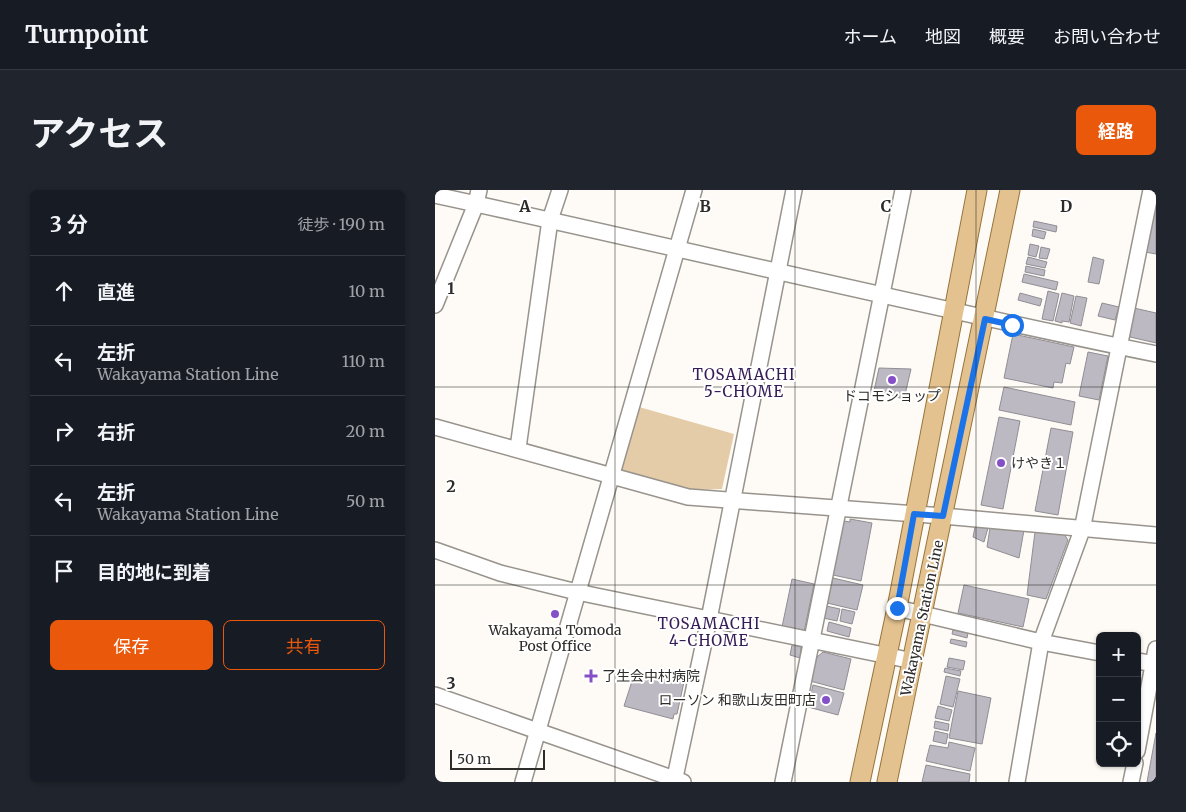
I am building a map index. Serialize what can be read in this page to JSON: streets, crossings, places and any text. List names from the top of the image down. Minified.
{"streets":{"main road":["Wakayama Station Line"]},"districts":["TOSAMACHI 5-CHOME","TOSAMACHI 4-CHOME"],"places":{"other":["ドコモショップ","けやき１","Wakayama Tomoda Post Office","ローソン 和歌山友田町店"],"health":["了生会中村病院"]},"scale_bar":"50 m","page":{"header":"Turnpoint","nav":["ホーム","地図","概要","お問い合わせ"],"title":"アクセス","buttons":["経路",["保存","共有"]],"heading":["3 分","徒歩 · 190 m"],"list":[["直進","10 m"],["左折","Wakayama Station Line","110 m"],["右折","20 m"],["左折","Wakayama Station Line","50 m"],"目的地に到着"],"map_buttons":["+","−"],"scale":"50 m"},"grid":{"columns":["A","B","C","D"],"rows":["1","2","3"]}}
